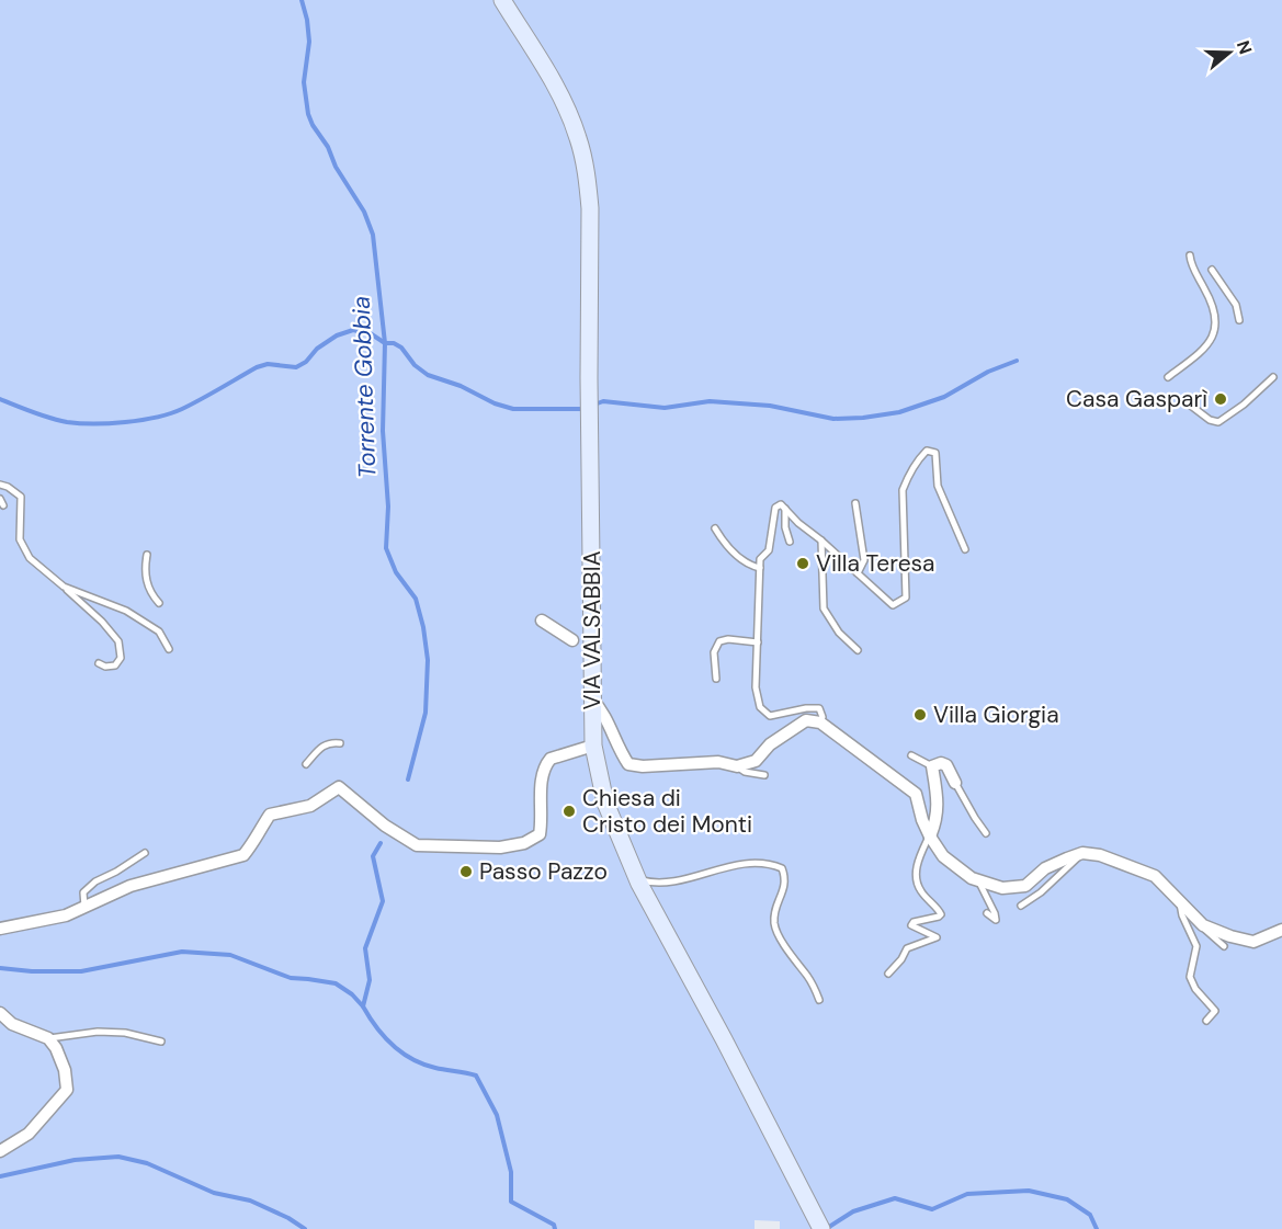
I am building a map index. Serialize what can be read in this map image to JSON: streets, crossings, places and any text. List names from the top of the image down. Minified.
{"streets":{"main road":["VIA VALSABBIA"]},"water":["Torrente Gobbia"],"places":["Casa Gasparì","Villa Teresa","Villa Giorgia","Chiesa di Cristo dei Monti","Passo Pazzo"],"north":"right"}
